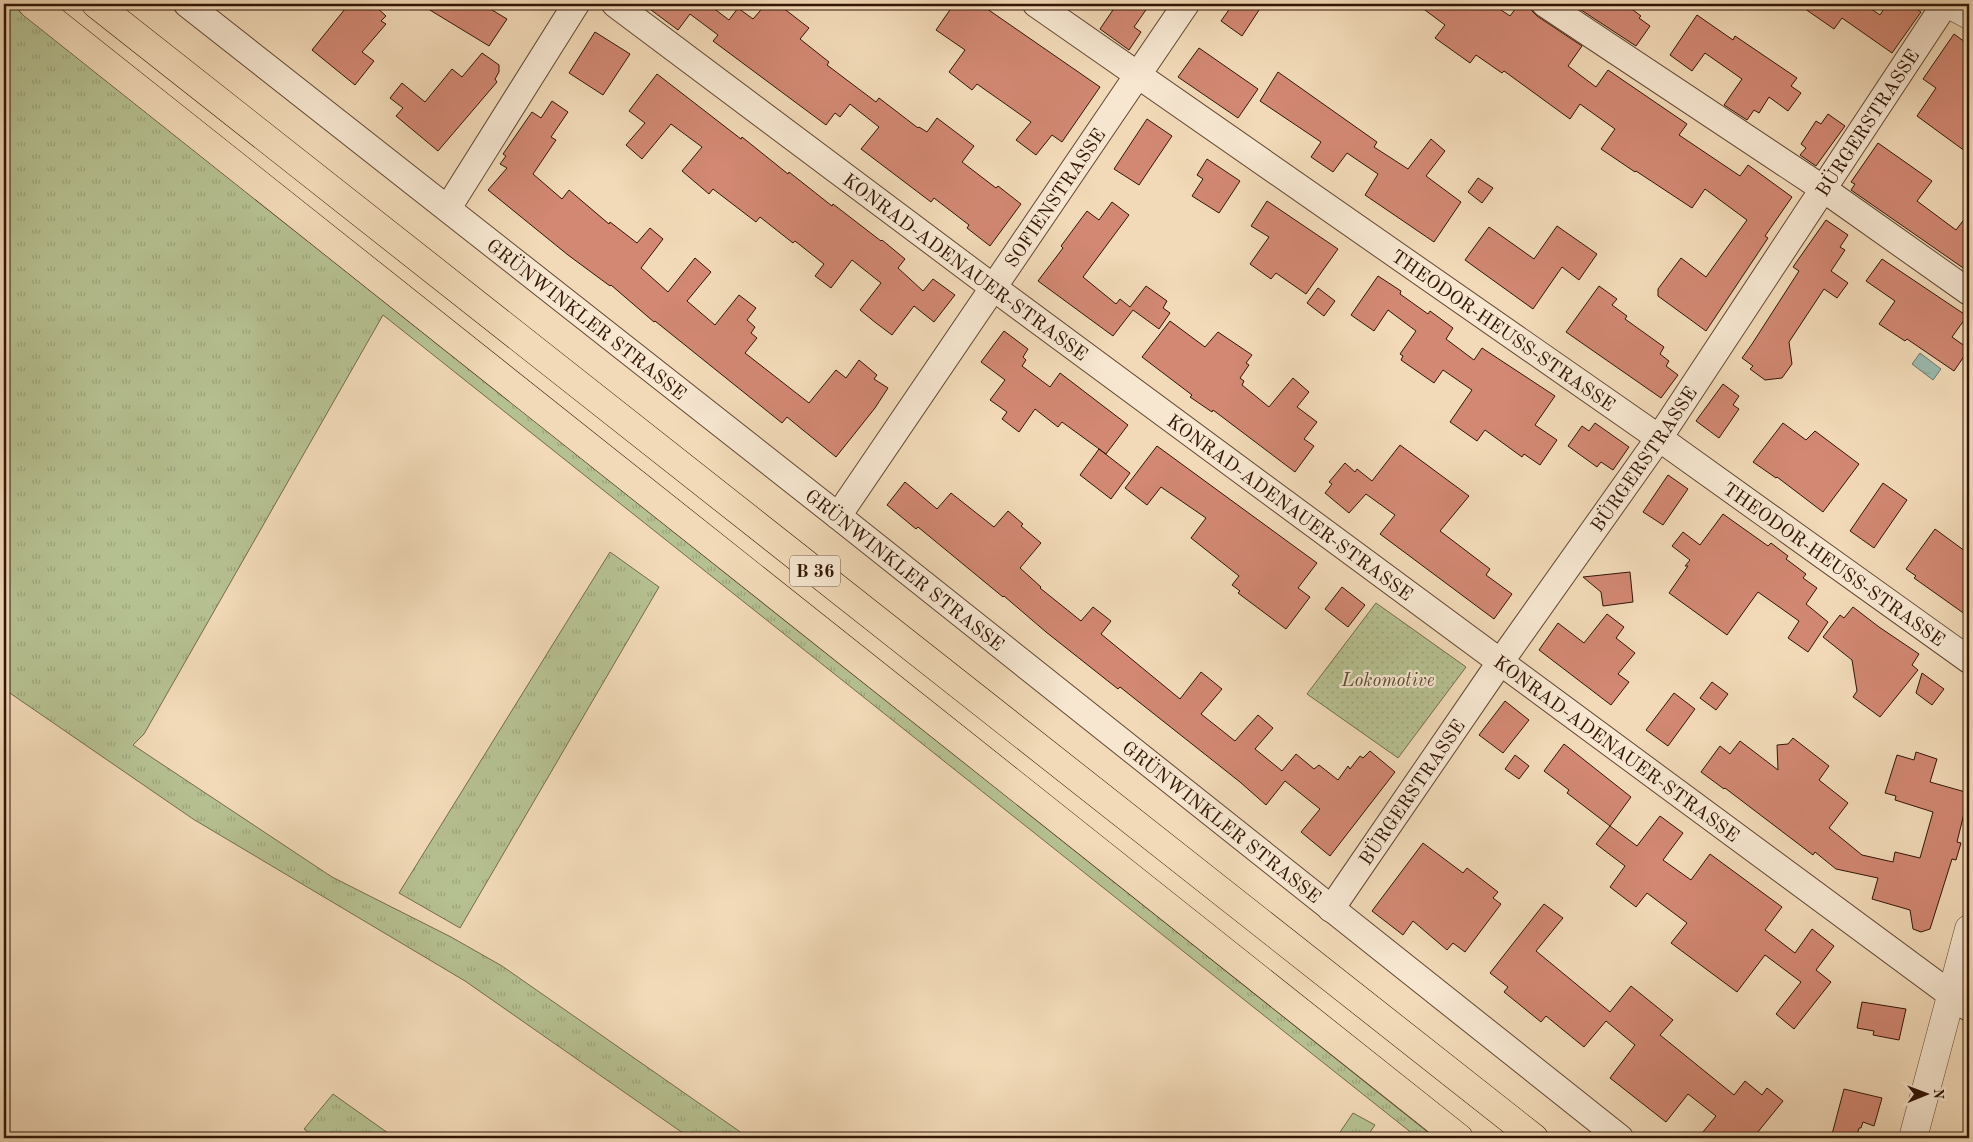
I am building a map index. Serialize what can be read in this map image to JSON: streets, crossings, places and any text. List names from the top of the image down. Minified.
{"streets":{"main road":["B 36"],"street":["BÜRGERSTRASSE","SOFIENSTRASSE","KONRAD-ADENAUER-STRASSE","GRÜNWINKLER STRASSE","THEODOR-HEUSS-STRASSE"]},"crossings":[["BÜRGERSTRASSE","KONRAD-ADENAUER-STRASSE"],["BÜRGERSTRASSE","GRÜNWINKLER STRASSE"],["BÜRGERSTRASSE","THEODOR-HEUSS-STRASSE"],["SOFIENSTRASSE","KONRAD-ADENAUER-STRASSE"],["SOFIENSTRASSE","GRÜNWINKLER STRASSE"],["SOFIENSTRASSE","THEODOR-HEUSS-STRASSE"]],"parks":["Lokomotive"],"north":"right"}
